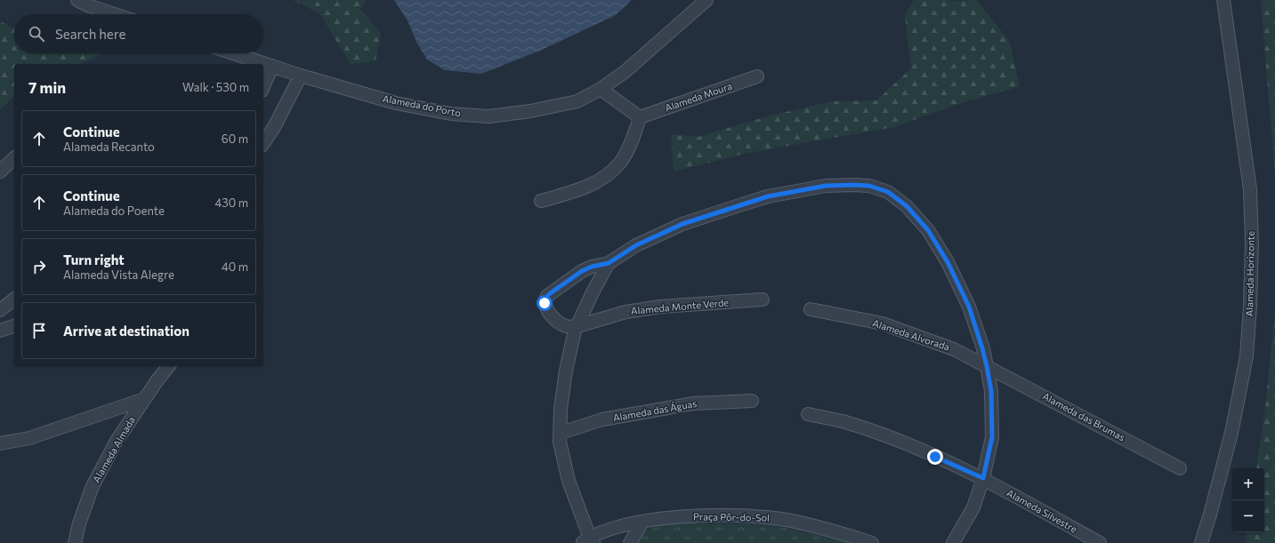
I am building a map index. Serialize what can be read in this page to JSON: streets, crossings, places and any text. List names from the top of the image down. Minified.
{"streets":{"street":["Alameda Moura","Alameda do Porto","Alameda Horizonte","Alameda Monte Verde","Alameda Alvorada","Alameda das Águas","Alameda das Brumas","Alameda Almada","Alameda Silvestre","Praça Pôr-do-Sol"]},"crossings":[["Alameda Alvorada","Alameda das Brumas"]],"page":{"search":"Search here","heading":["7 min","Walk · 530 m"],"list":[["Continue","Alameda Recanto","60 m"],["Continue","Alameda do Poente","430 m"],["Turn right","Alameda Vista Alegre","40 m"],"Arrive at destination"],"map_buttons":["+","−"]}}
